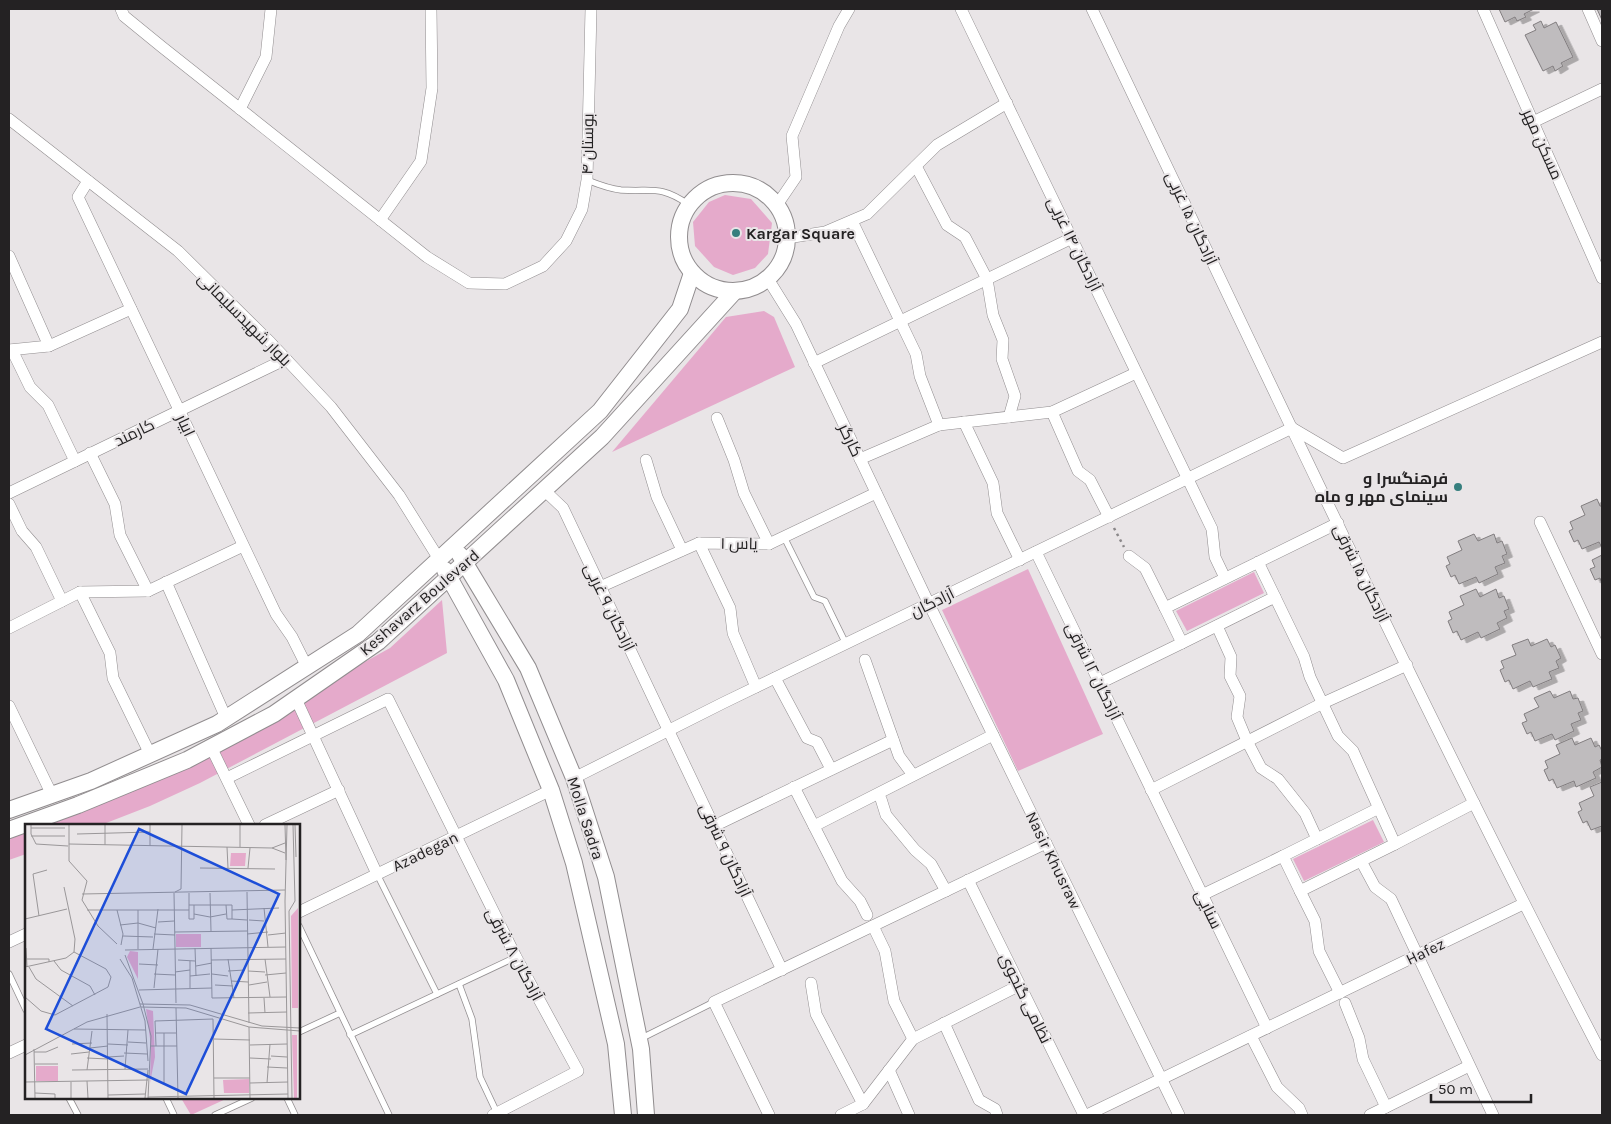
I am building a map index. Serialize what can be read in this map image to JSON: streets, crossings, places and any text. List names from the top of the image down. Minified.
{"streets":{"main road":["Keshavarz Boulevard","Molla Sadra"],"street":["بوستان ۴","مسکن مهر","آزادگان ۱۵ غربی","آزادگان ۱۴ غربی","بلوار شهیدسلیمانی","ابیار","کارمند","کارگر","یاس ۱","آزادگان ۱۵ شرقی","آزادگان","آزادگان ۹ غربی","آزادگان ۱۲ شرقی","آزادگان ۹ شرقی","Azadegan","Nasir Khusraw","سنایی","Hafez","آزادگان ۸ شرقی","نظامی گنجوی"]},"crossings":[["آزادگان ۱۵ غربی","آزادگان ۱۵ شرقی"],["آزادگان ۱۵ غربی","آزادگان"],["آزادگان ۱۴ غربی","آزادگان"],["بلوار شهیدسلیمانی","ابیار"],["بلوار شهیدسلیمانی","کارمند"],["بلوار شهیدسلیمانی","Keshavarz Boulevard"],["بلوار شهیدسلیمانی","Molla Sadra"],["ابیار","کارمند"],["ابیار","Keshavarz Boulevard"],["کارگر","یاس ۱"],["کارگر","Keshavarz Boulevard"],["کارگر","آزادگان"],["کارگر","Nasir Khusraw"],["یاس ۱","آزادگان ۹ غربی"],["آزادگان ۱۵ شرقی","آزادگان"],["Keshavarz Boulevard","آزادگان ۹ غربی"],["Keshavarz Boulevard","Molla Sadra"],["آزادگان","آزادگان ۹ غربی"],["آزادگان","آزادگان ۱۲ شرقی"],["آزادگان","Molla Sadra"],["آزادگان","آزادگان ۹ شرقی"],["آزادگان","Nasir Khusraw"],["آزادگان ۹ غربی","آزادگان ۹ شرقی"],["آزادگان ۱۲ شرقی","سنایی"],["Molla Sadra","Azadegan"],["Azadegan","آزادگان ۸ شرقی"],["Nasir Khusraw","Hafez"],["سنایی","Hafez"],["Hafez","نظامی گنجوی"]],"places":["Kargar Square","فرهنگسرا و سینمای مهر و ماه"],"scale_bar":"50 m"}
